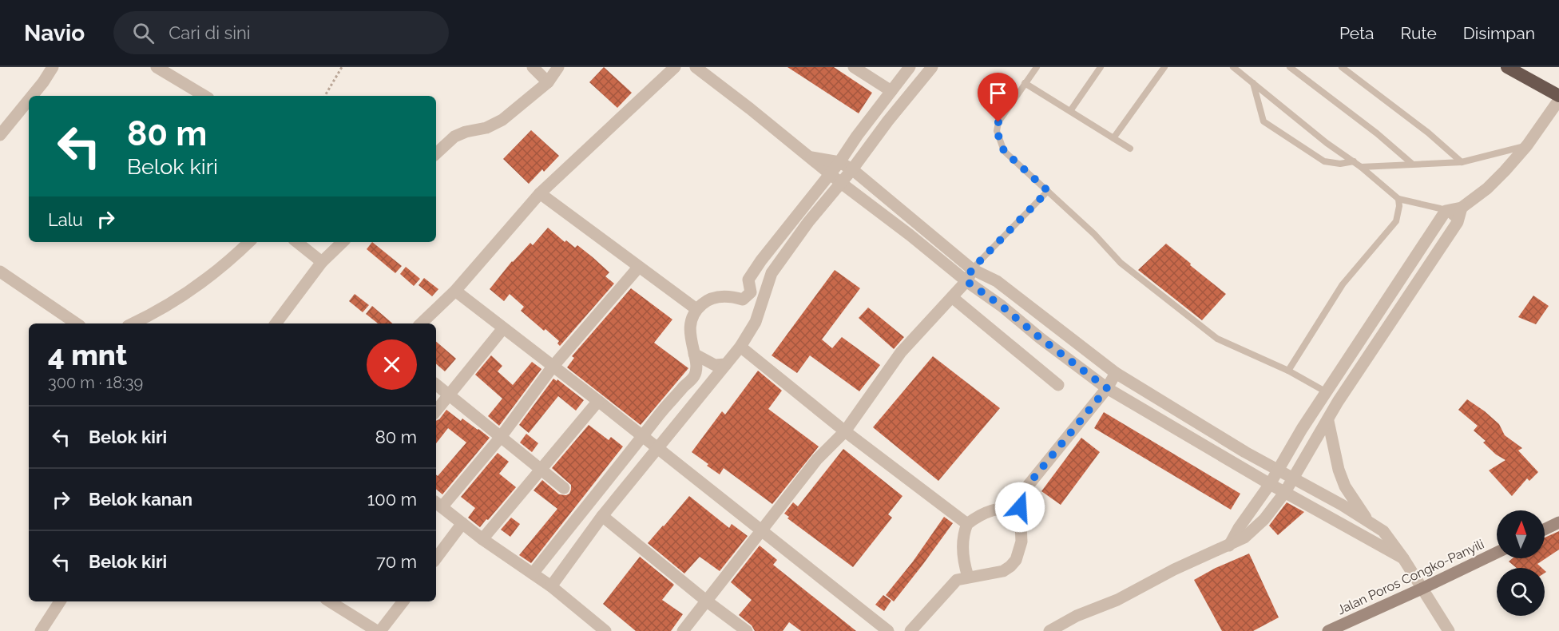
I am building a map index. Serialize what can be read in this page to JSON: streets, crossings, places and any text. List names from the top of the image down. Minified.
{"streets":{"main road":["Jalan Poros Congko-Panyili"]},"north":"top","page":{"header":"Navio","search":"Cari di sini","nav":["Peta","Rute","Disimpan"],"turn":["80 m","Belok kiri"],"then":"Lalu","heading":["4 mnt","300 m · 18:39"],"list":[{"name":"Belok kiri","value":"80 m"},{"name":"Belok kanan","value":"100 m"},{"name":"Belok kiri","value":"70 m"}]}}
